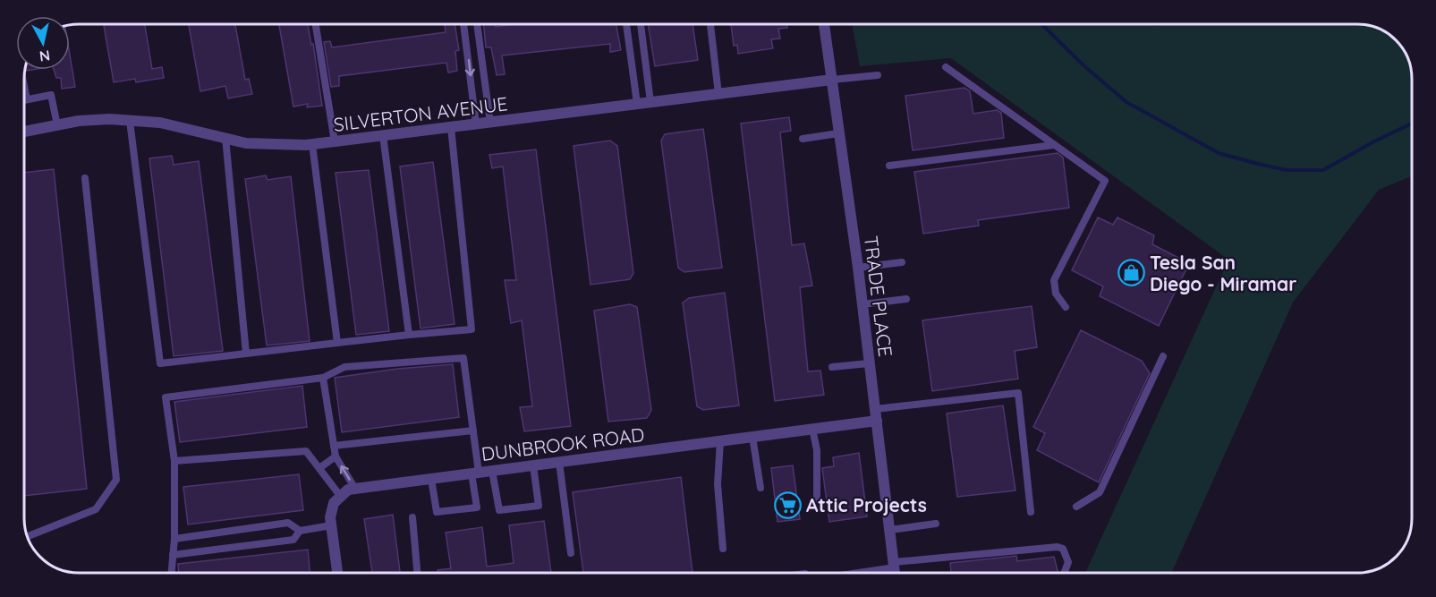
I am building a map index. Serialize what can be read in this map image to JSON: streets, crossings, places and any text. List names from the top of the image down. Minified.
{"streets":{"street":["SILVERTON AVENUE","TRADE PLACE","DUNBROOK ROAD"]},"crossings":[["SILVERTON AVENUE","TRADE PLACE"],["TRADE PLACE","DUNBROOK ROAD"]],"places":{"shop":["Tesla San Diego - Miramar"],"supermarket":["Attic Projects"]},"north":"bottom"}
